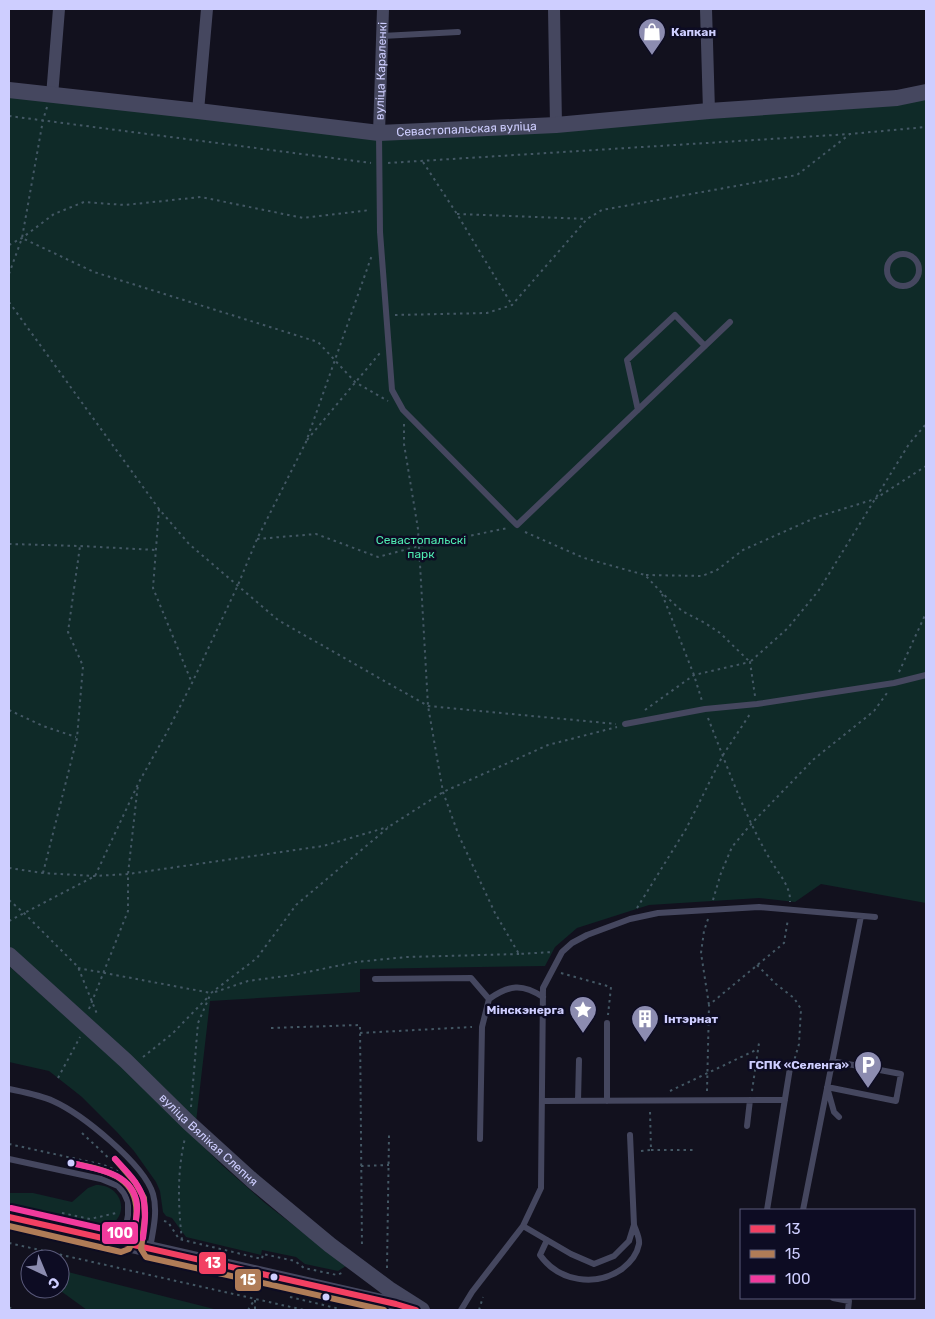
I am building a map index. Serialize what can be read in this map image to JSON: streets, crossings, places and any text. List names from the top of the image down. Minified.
{"streets":{"street":["вуліца Караленкі","Севастопальская вуліца","вуліца Вялікая Слепня"]},"crossings":[["вуліца Караленкі","Севастопальская вуліца"]],"parks":["Севастопальскі парк"],"places":{"shop":["Капкан"],"place":["Мінскэнерга"],"building":["Інтэрнат"],"parking":["ГСПК «Селенга»"]},"lines":["transit line 15","transit line 100","transit line 13"],"legend":["13","15","100"],"north":"bottom right"}
